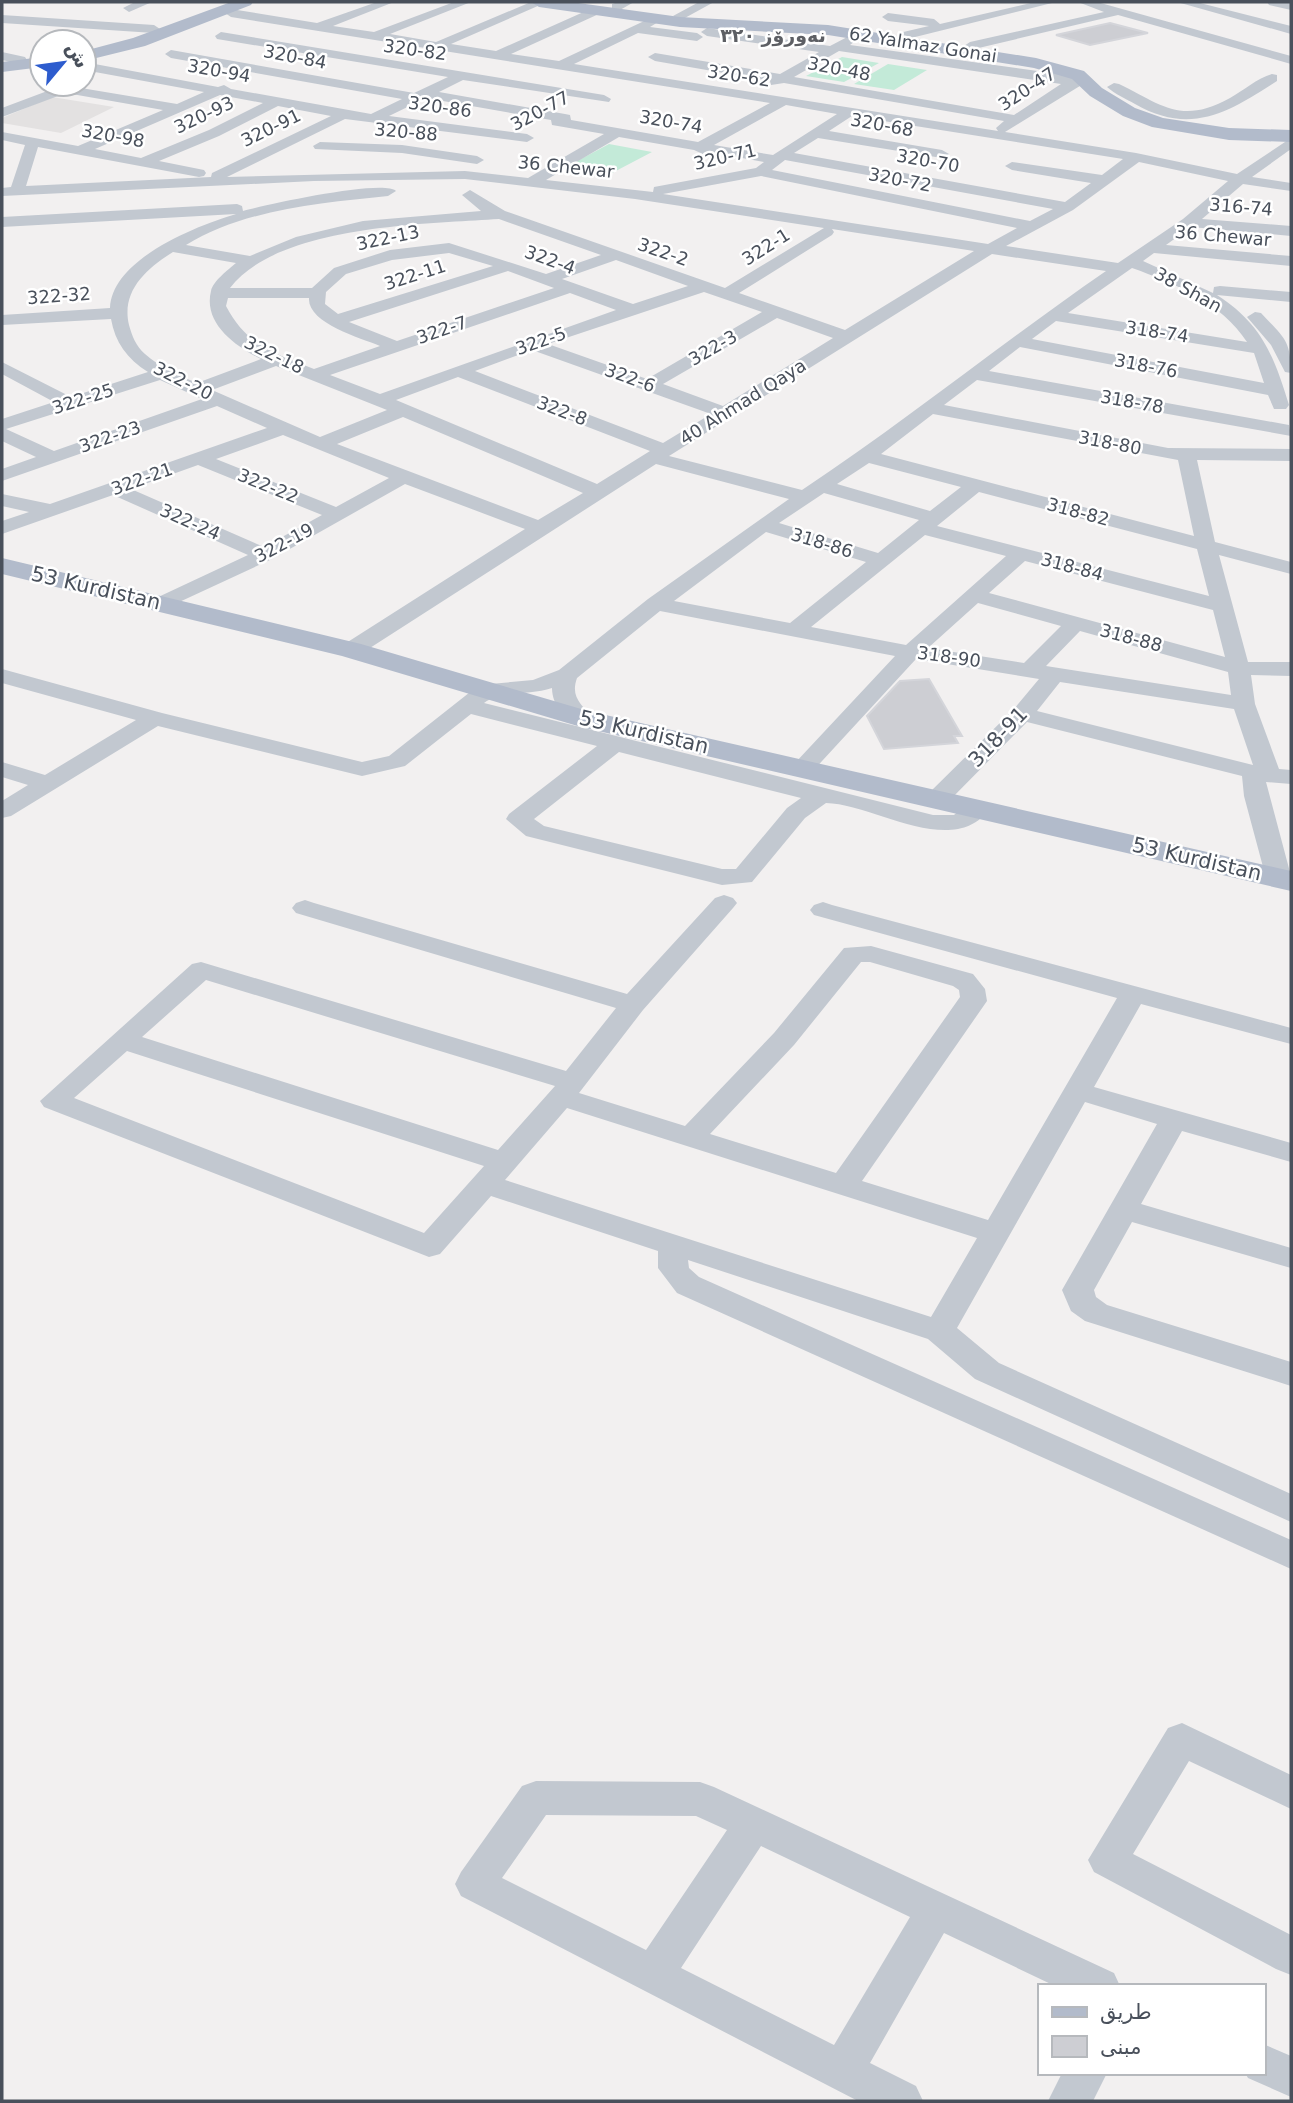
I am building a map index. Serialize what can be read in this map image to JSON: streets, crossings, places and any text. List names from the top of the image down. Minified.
{"streets":{"main road":["62 Yalmaz Gonai","53 Kurdistan"],"street":["320-82","320-84","320-48","320-94","320-62","320-47","320-86","320-77","320-93","320-74","320-68","320-91","320-88","320-98","320-71","320-70","36 Chewar","320-72","316-74","322-13","322-1","322-2","322-4","322-11","38 Shan","322-32","322-7","318-74","322-5","322-3","322-18","318-76","322-6","322-20","322-25","40 Ahmad Qaya","318-78","322-8","322-23","318-80","322-21","322-22","318-82","322-24","322-19","318-86","318-84","318-88","318-90","318-91"]},"crossings":[["62 Yalmaz Gonai","320-47"],["320-82","320-77"],["320-84","320-86"],["320-84","320-77"],["320-84","320-74"],["320-48","320-47"],["320-94","320-86"],["320-94","320-93"],["320-94","320-91"],["320-62","320-47"],["320-62","320-77"],["320-62","320-71"],["320-62","40 Ahmad Qaya"],["320-86","320-77"],["320-86","320-74"],["320-86","320-91"],["320-77","320-74"],["320-93","320-98"],["320-74","320-71"],["320-74","320-70"],["320-68","320-71"],["320-91","320-98"],["320-91","36 Chewar"],["320-88","36 Chewar"],["320-88","322-2"],["320-98","36 Chewar"],["320-71","320-70"],["320-71","36 Chewar"],["320-71","320-72"],["320-70","40 Ahmad Qaya"],["36 Chewar","322-2"],["36 Chewar","38 Shan"],["36 Chewar","40 Ahmad Qaya"],["320-72","40 Ahmad Qaya"],["322-13","322-4"],["322-1","322-2"],["322-2","322-5"],["322-2","322-3"],["322-2","40 Ahmad Qaya"],["322-4","322-11"],["322-4","322-7"],["322-4","322-5"],["38 Shan","318-74"],["38 Shan","318-76"],["38 Shan","318-78"],["322-32","322-20"],["322-7","322-18"],["322-5","322-18"],["322-5","322-6"],["322-5","322-8"],["322-3","322-6"],["322-18","40 Ahmad Qaya"],["322-6","40 Ahmad Qaya"],["322-20","322-25"],["322-20","40 Ahmad Qaya"],["322-20","322-23"],["322-20","322-21"],["322-20","322-19"],["40 Ahmad Qaya","322-8"],["40 Ahmad Qaya","53 Kurdistan"],["322-8","318-84"],["322-21","322-22"],["322-21","322-24"],["322-22","322-19"],["322-24","322-19"],["322-19","53 Kurdistan"],["53 Kurdistan","318-91"],["318-90","318-91"]],"districts":["نەورۆز ٣٢٠"],"legend":["طريق","مبنى"],"north":"top right"}
